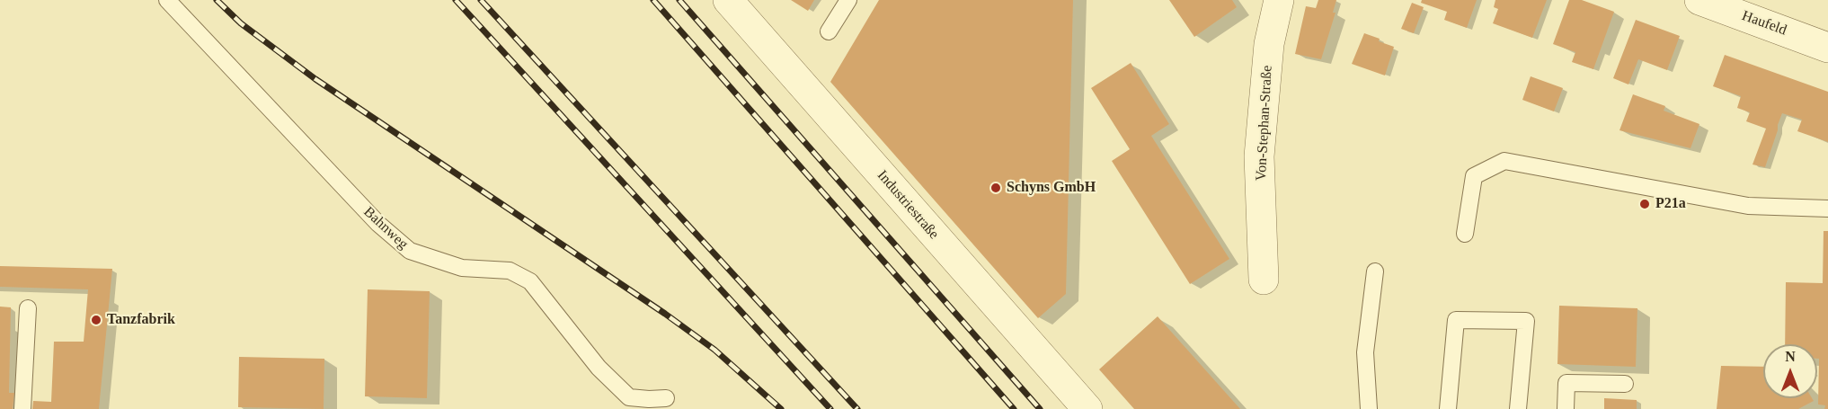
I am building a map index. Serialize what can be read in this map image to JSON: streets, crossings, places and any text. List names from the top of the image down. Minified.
{"streets":{"street":["Haufeld","Von-Stephan-Straße","Industriestraße"],"lane":["Bahnweg"]},"places":["Schyns GmbH","P21a","Tanzfabrik"],"north":"top"}
